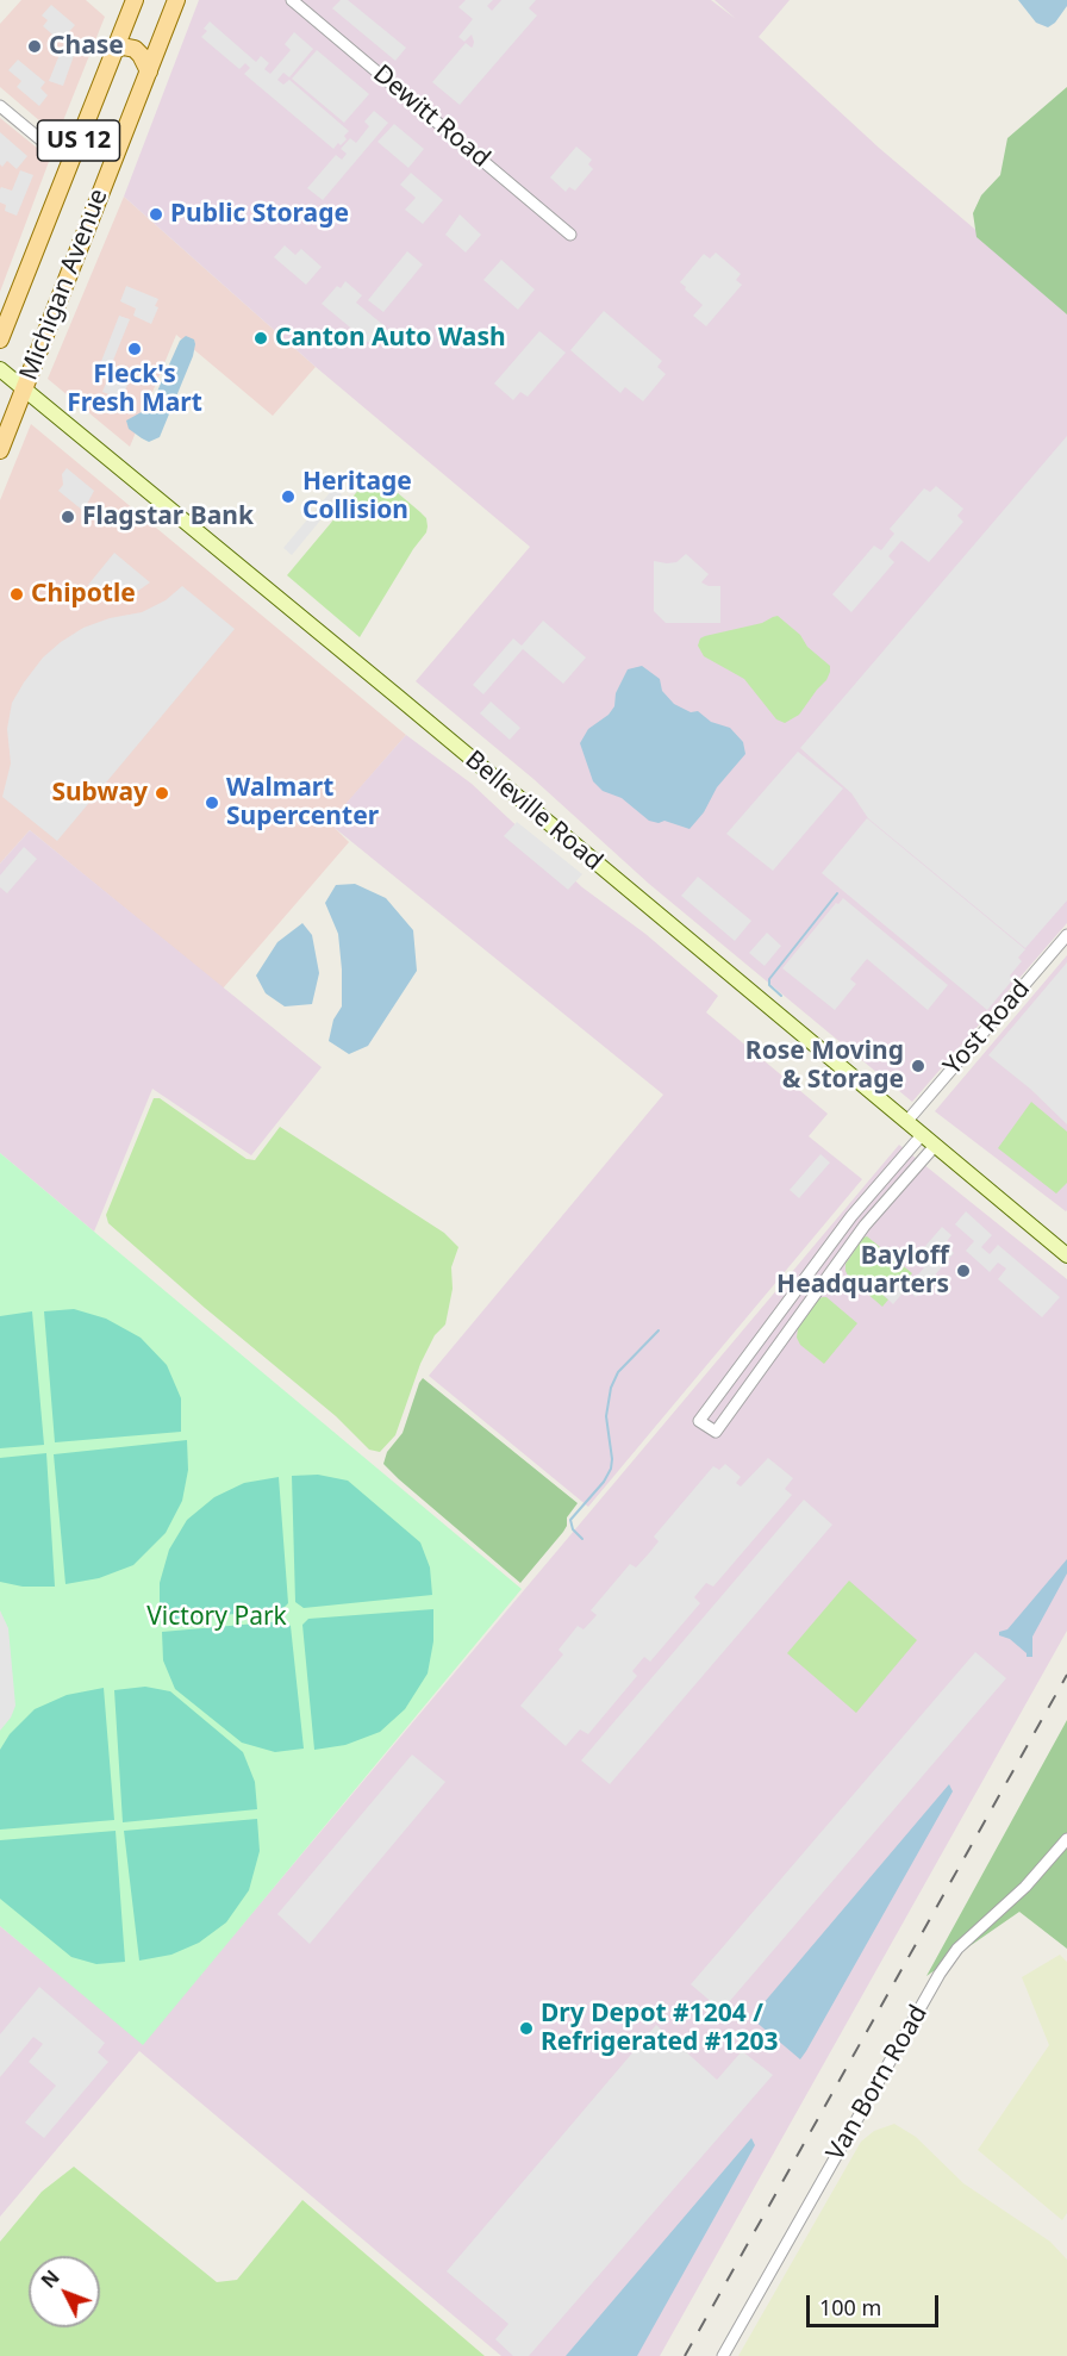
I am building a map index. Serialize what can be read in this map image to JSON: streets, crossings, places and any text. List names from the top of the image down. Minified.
{"streets":{"main road":["US 12","Michigan Avenue","Belleville Road"],"street":["Dewitt Road","Yost Road","Van Born Road"]},"crossings":[["Michigan Avenue","Belleville Road"],["Belleville Road","Yost Road"]],"parks":["Victory Park"],"places":["Chase","Public Storage","Canton Auto Wash","Fleck's Fresh Mart","Heritage Collision","Flagstar Bank","Chipotle","Subway","Walmart Supercenter","Rose Moving & Storage","Bayloff Headquarters","Dry Depot #1204 / Refrigerated #1203"],"scale_bar":"100 m","north":"top left"}
